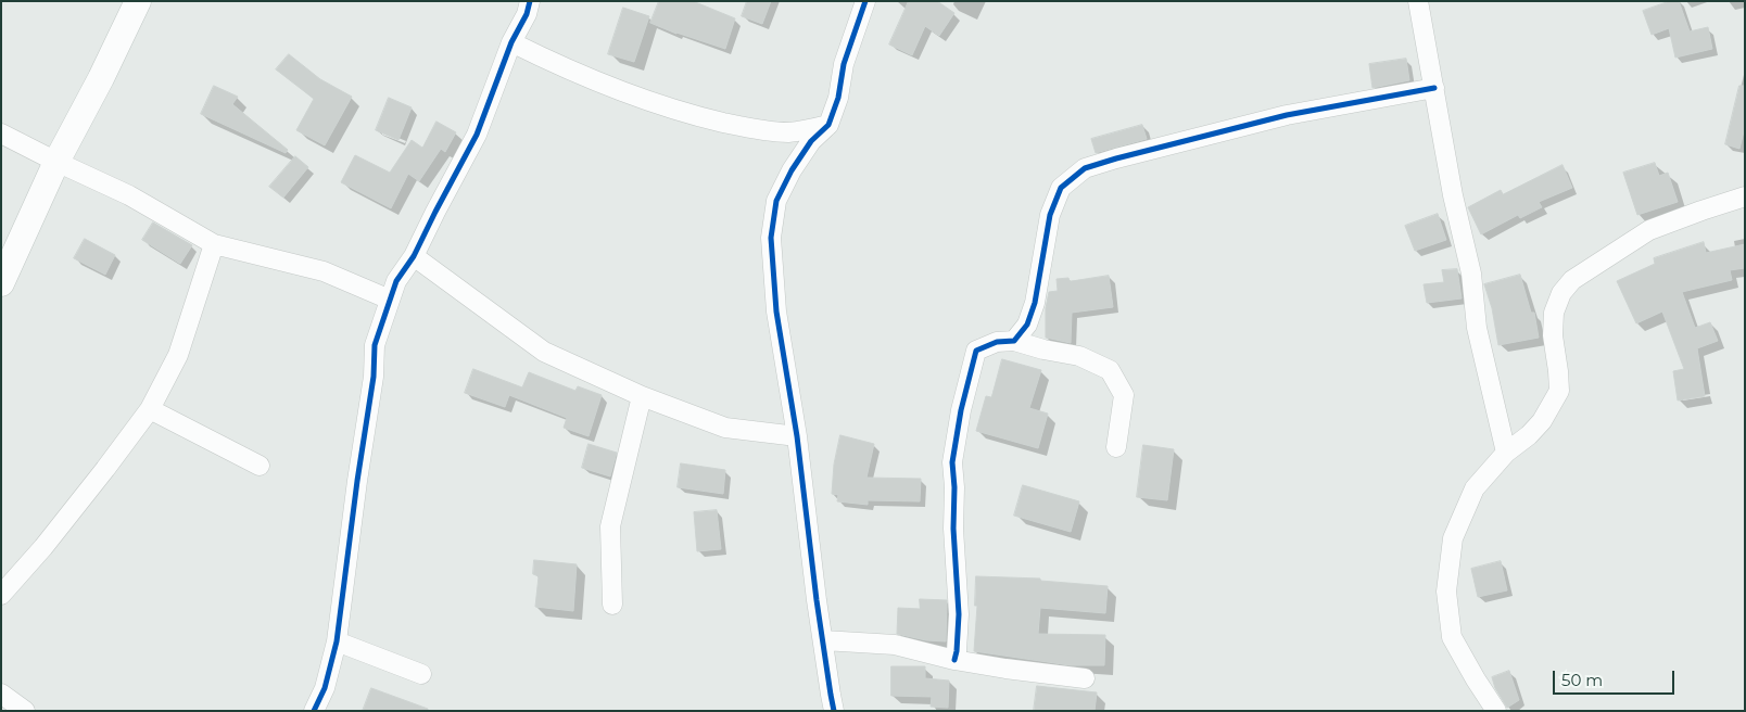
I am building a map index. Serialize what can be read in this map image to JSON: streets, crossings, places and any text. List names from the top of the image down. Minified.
{"scale_bar":"50 m"}
